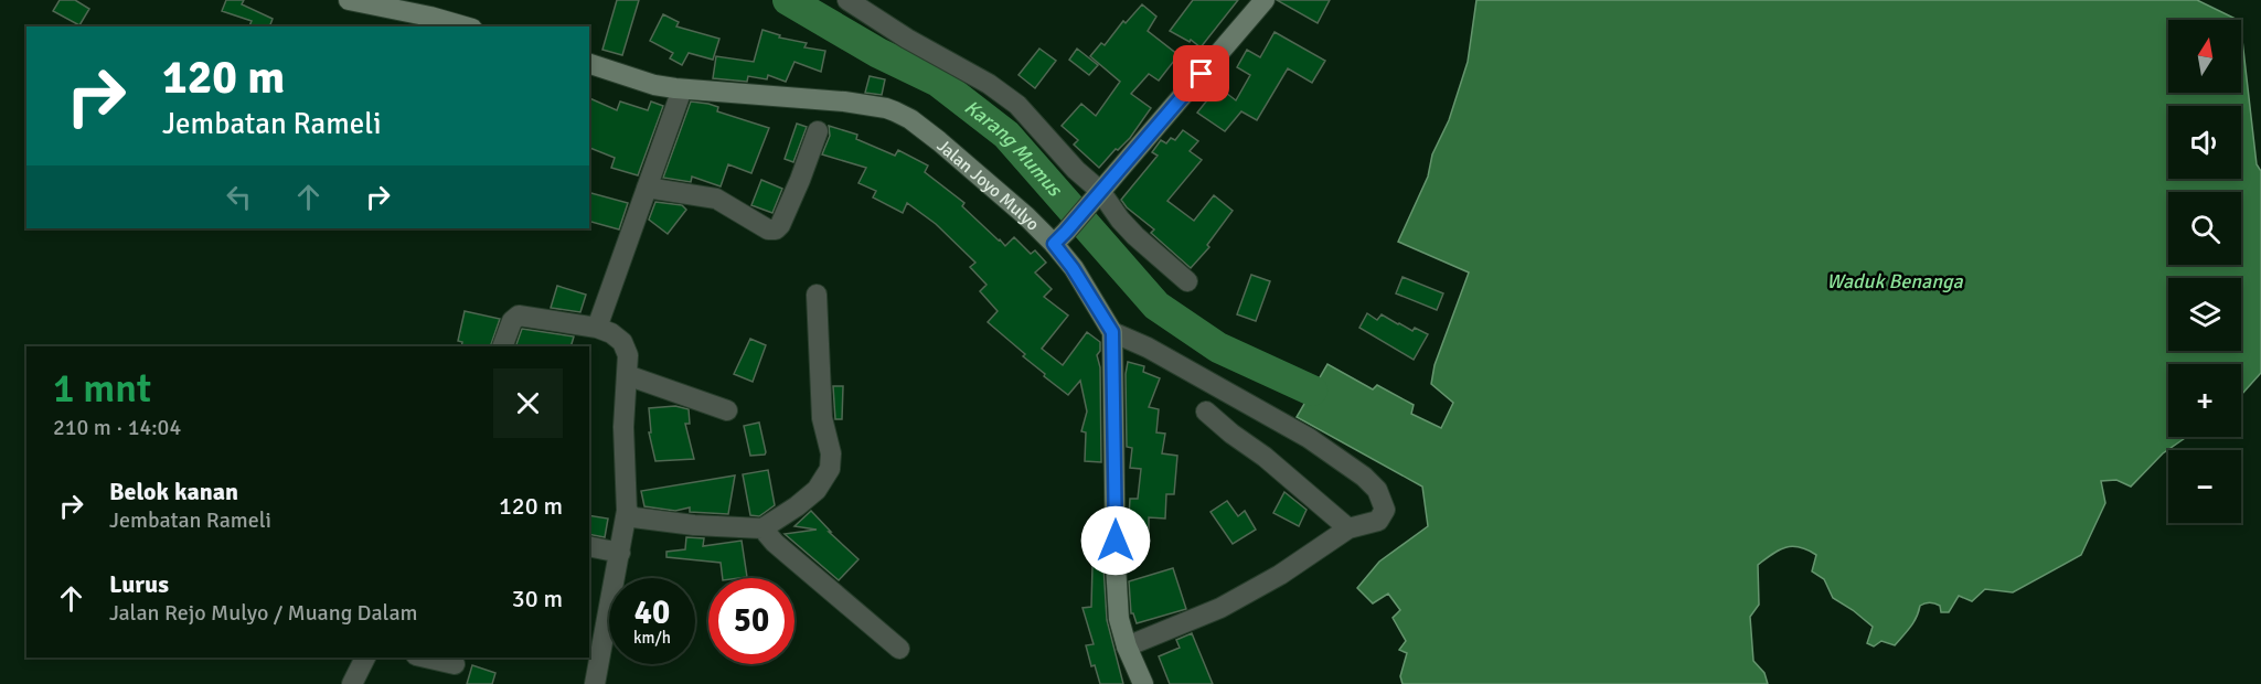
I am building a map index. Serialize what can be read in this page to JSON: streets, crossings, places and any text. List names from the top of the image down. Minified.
{"streets":{"main road":["Jalan Joyo Mulyo"]},"water":["Karang Mumus","Waduk Benanga"],"north":"top","page":{"map_buttons":["+","−"],"turn":["120 m","Jembatan Rameli"],"heading":["1 mnt","210 m · 14:04"],"list":[{"name":"Belok kanan","note":"Jembatan Rameli","value":"120 m"},{"name":"Lurus","note":"Jalan Rejo Mulyo / Muang Dalam","value":"30 m"}],"speed":"40 km/h","limit":"50"}}
